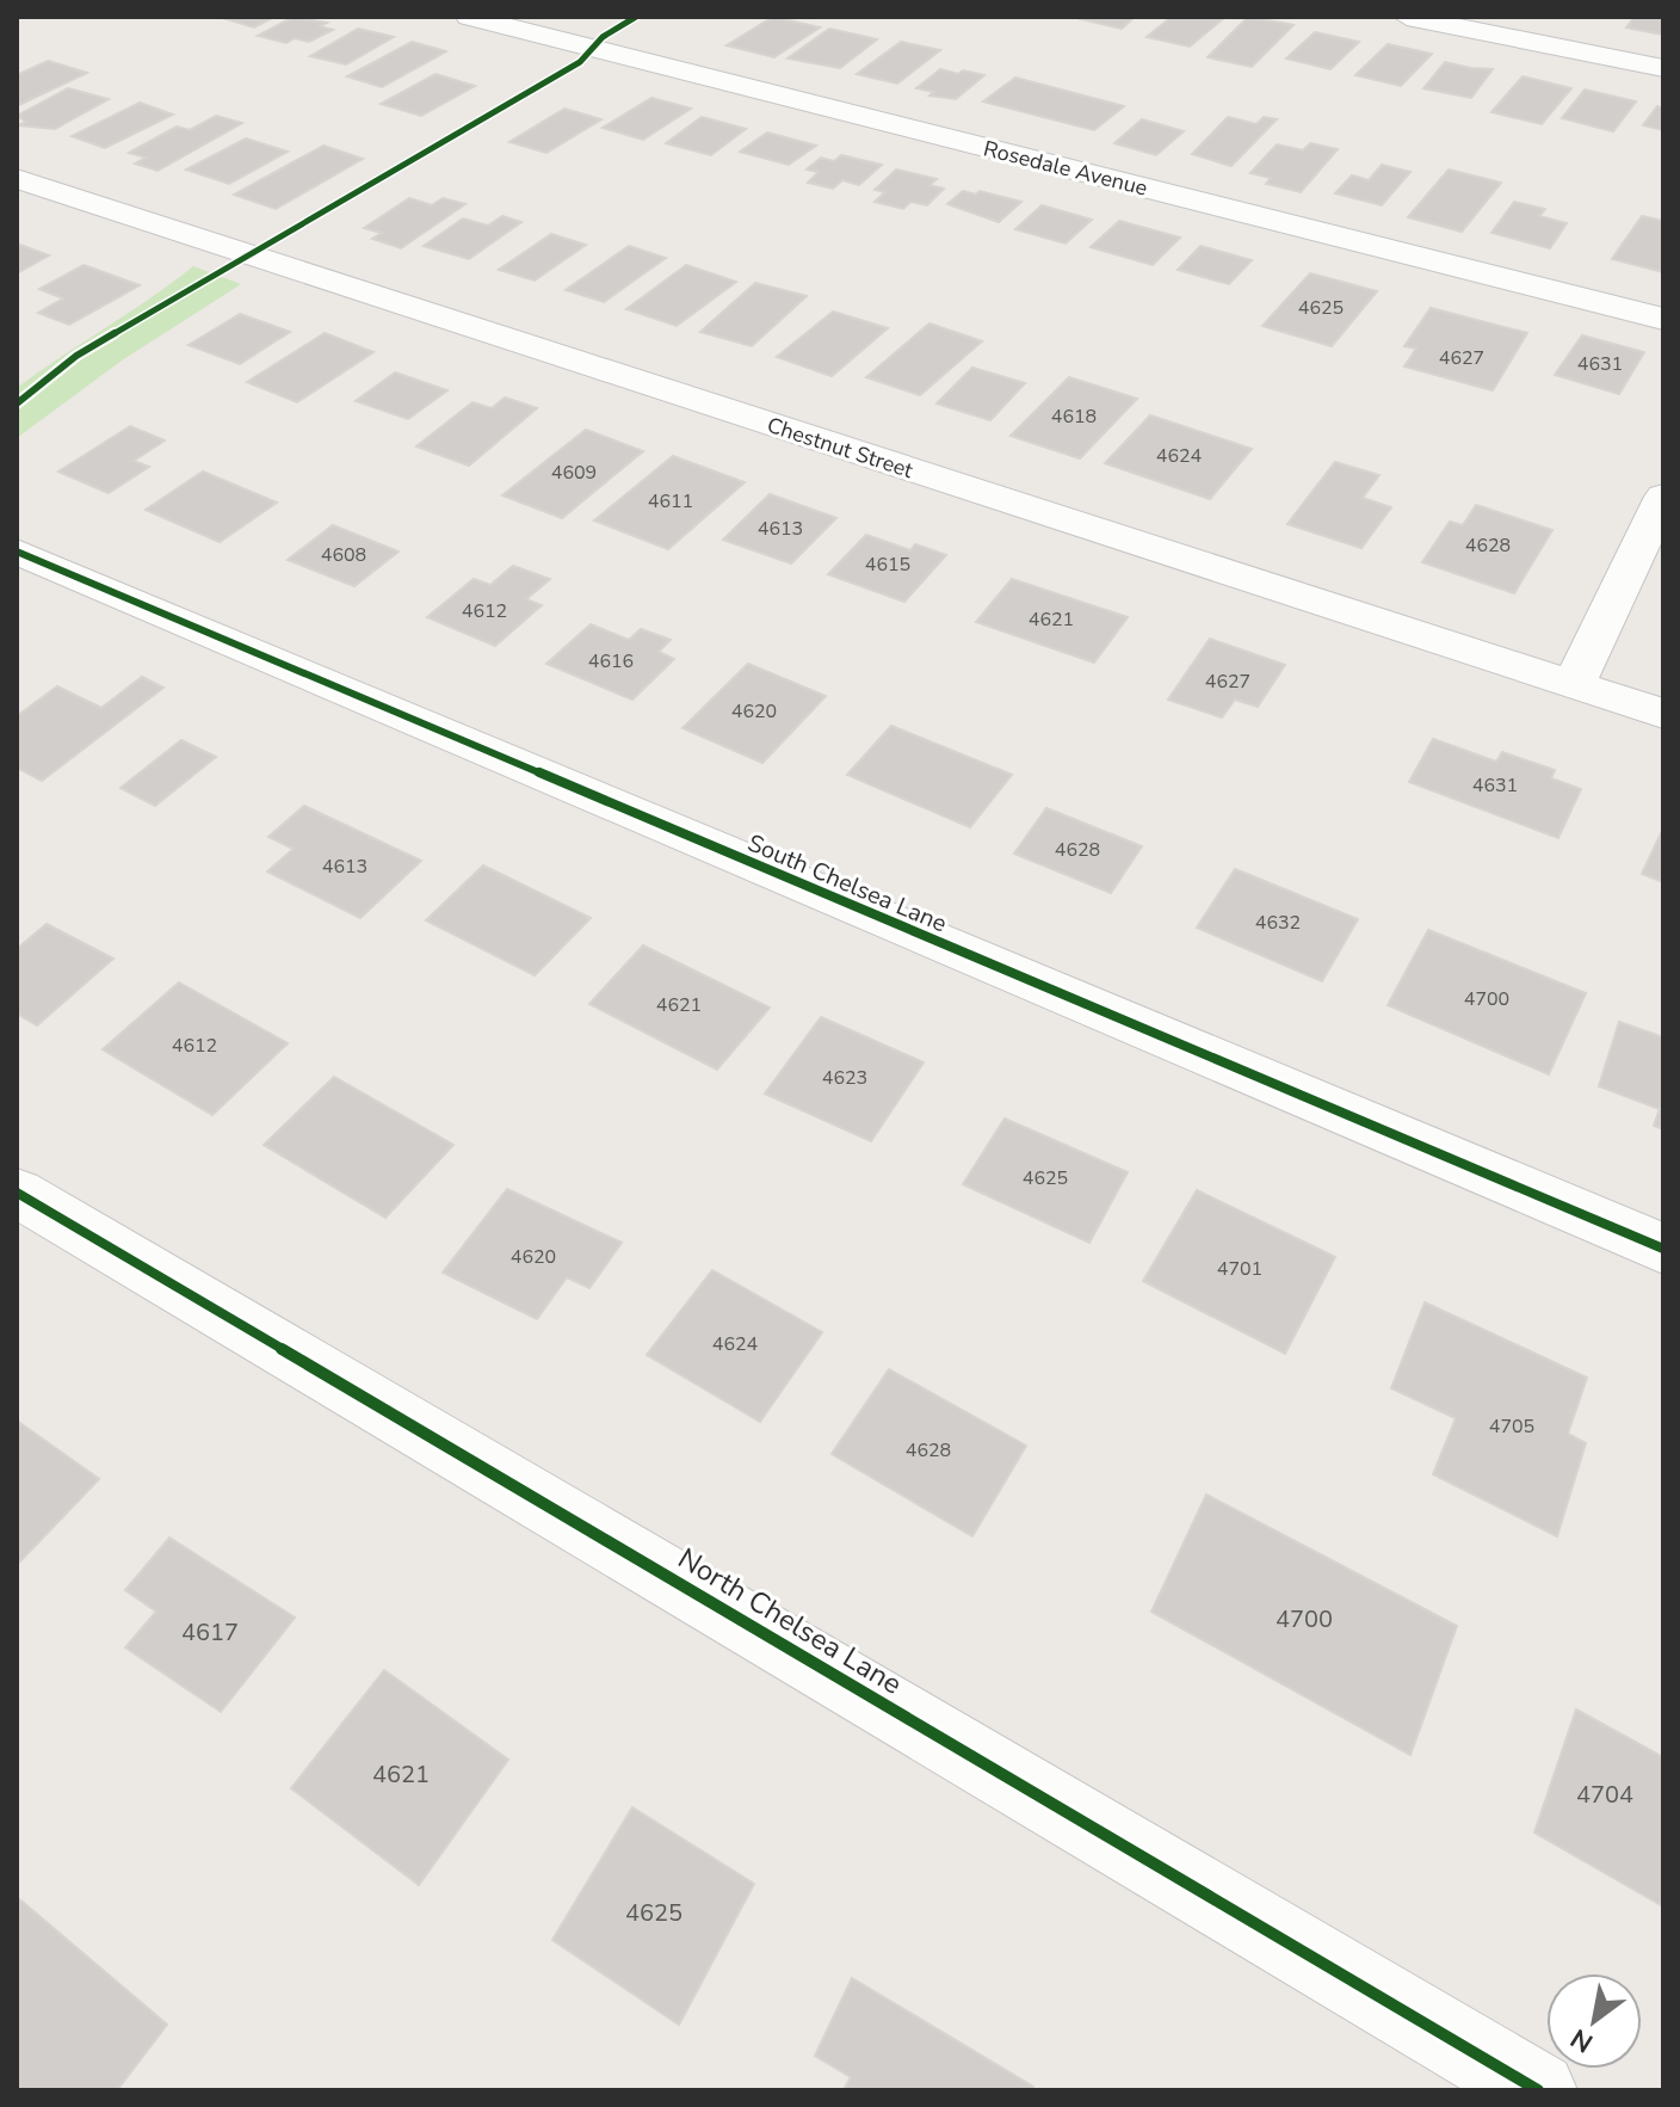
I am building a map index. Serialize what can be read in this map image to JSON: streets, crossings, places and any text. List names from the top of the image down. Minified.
{"streets":{"street":["Rosedale Avenue","Chestnut Street","South Chelsea Lane","North Chelsea Lane"]},"house_numbers":["4625","4627","4631","4618","4624","4609","4611","4613","4628","4608","4615","4612","4621","4616","4627","4620","4631","4628","4613","4632","4700","4621","4612","4623","4625","4620","4701","4624","4705","4628","4700","4617","4621","4704","4625"],"north":"bottom left"}
